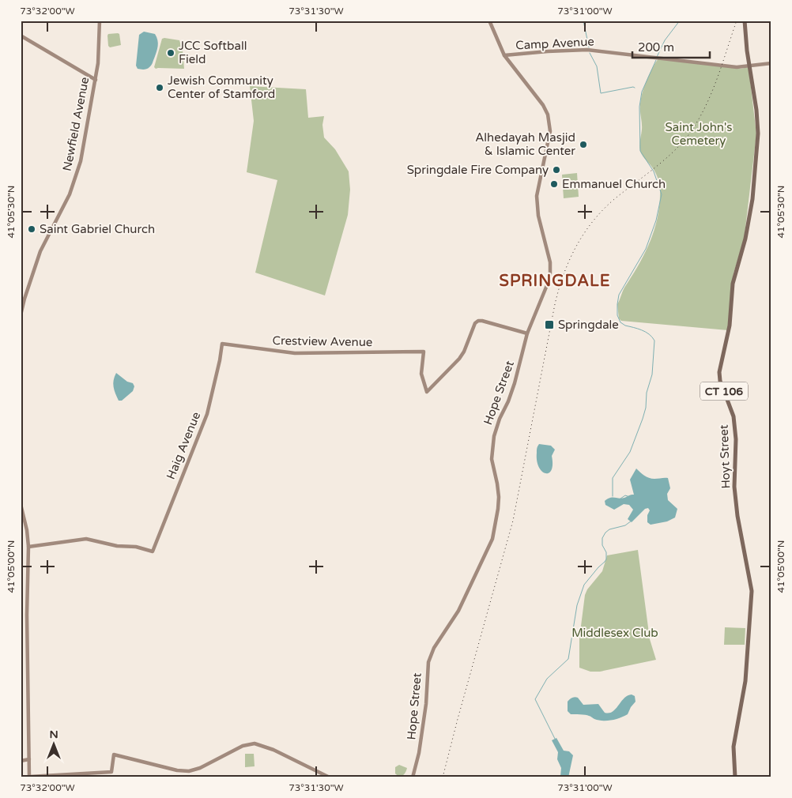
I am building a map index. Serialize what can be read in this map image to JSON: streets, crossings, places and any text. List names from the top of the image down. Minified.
{"streets":{"main road":["CT 106","Hoyt Street"],"street":["Camp Avenue","Newfield Avenue","Crestview Avenue","Hope Street","Haig Avenue"]},"crossings":[["Camp Avenue","Hope Street"],["Camp Avenue","Hoyt Street"],["Crestview Avenue","Hope Street"],["Crestview Avenue","Haig Avenue"]],"districts":["SPRINGDALE"],"parks":["Saint John's Cemetery","Middlesex Club"],"places":{"other":["JCC Softball Field","Jewish Community Center of Stamford","Alhedayah Masjid & Islamic Center","Springdale Fire Company","Emmanuel Church","Saint Gabriel Church"],"transit":["Springdale"]},"scale_bar":"200 m","north":"top","coordinates":["73°32'00\"W","73°31'30\"W","73°31'00\"W","41°05'30\"N","41°05'00\"N"]}
